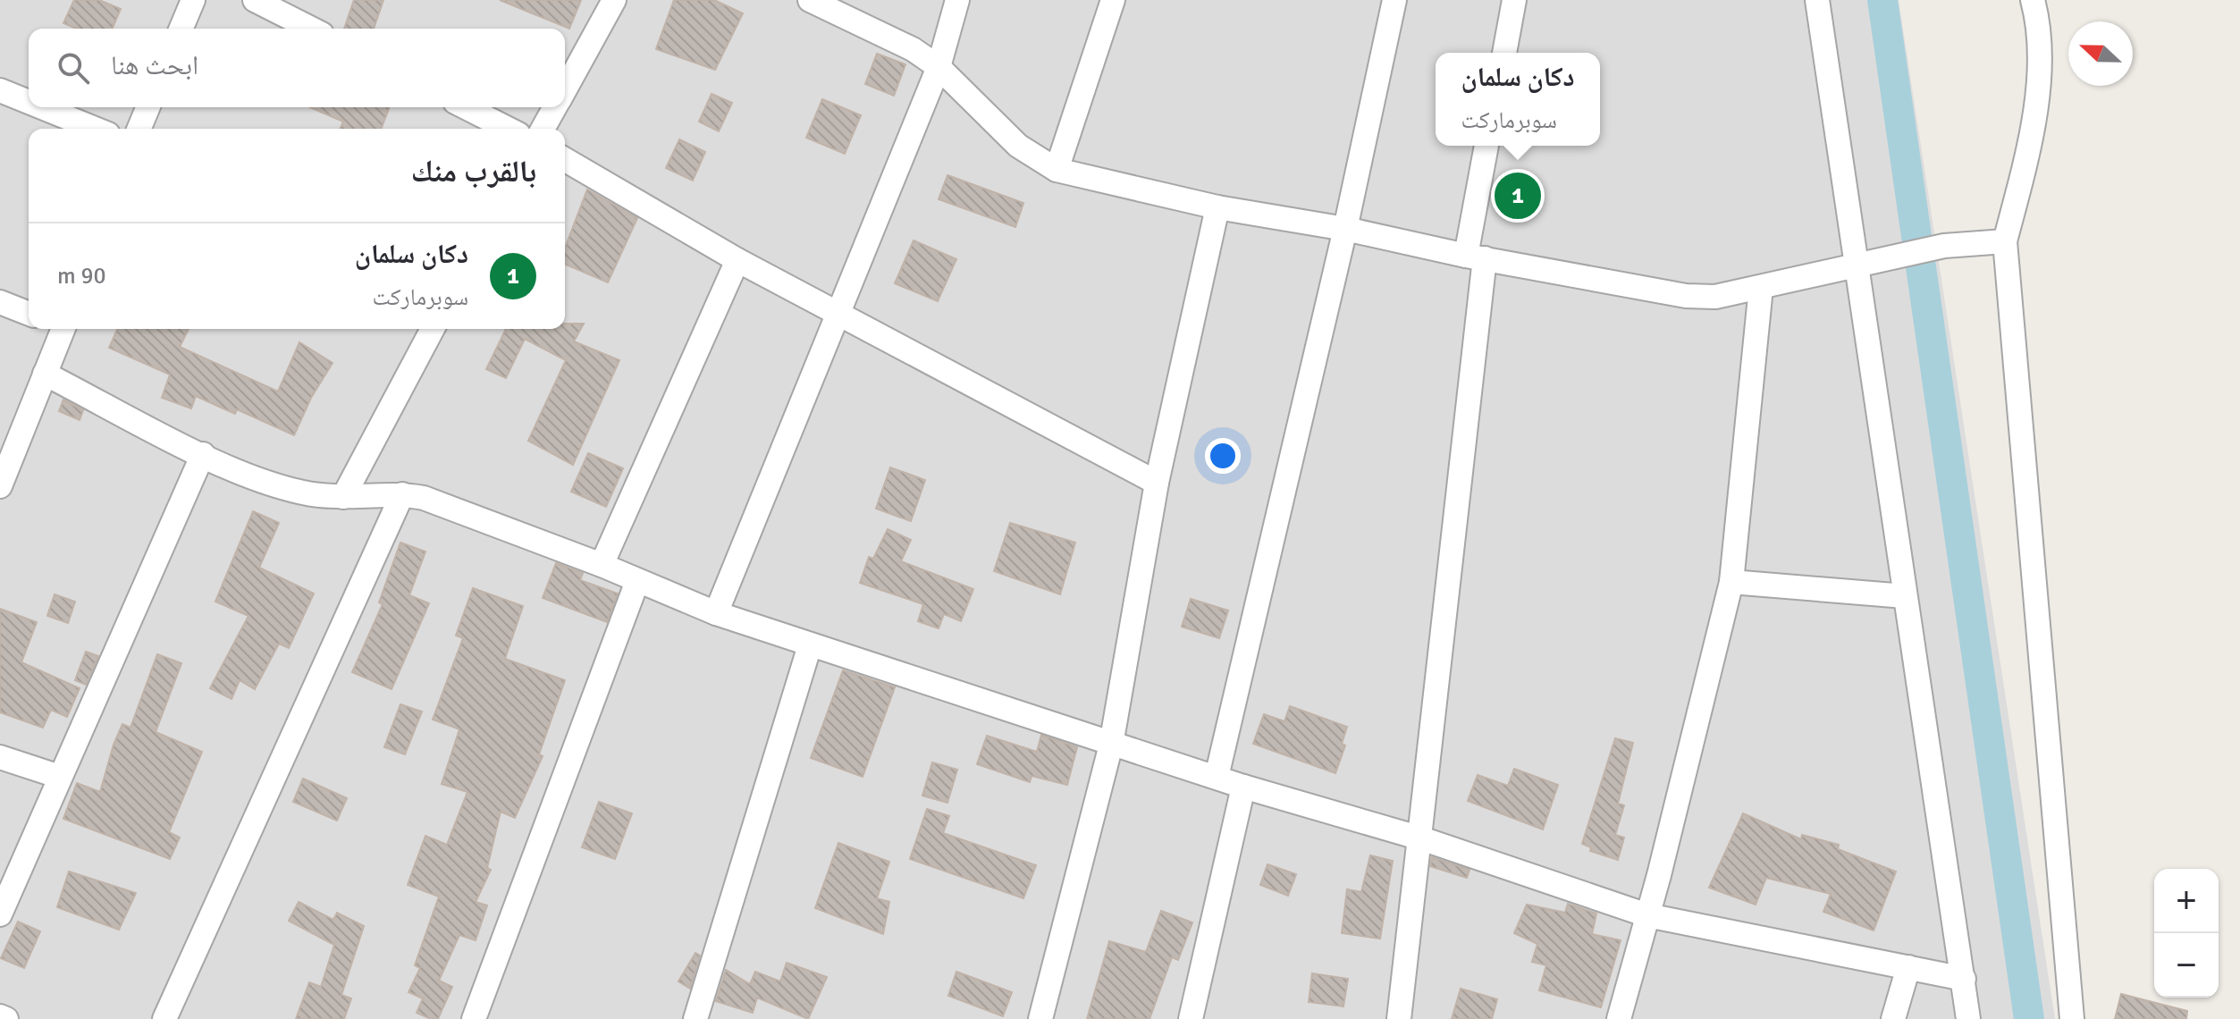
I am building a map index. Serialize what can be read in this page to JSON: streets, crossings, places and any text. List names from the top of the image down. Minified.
{"north":"left","page":{"search":"ابحث هنا","popup":["دكان سلمان","سوبرماركت"],"heading":"بالقرب منك","pins":"1","list":[{"mark":"1","name":"دكان سلمان","note":"سوبرماركت","value":"90 m"}],"map_buttons":["+","−"]}}
